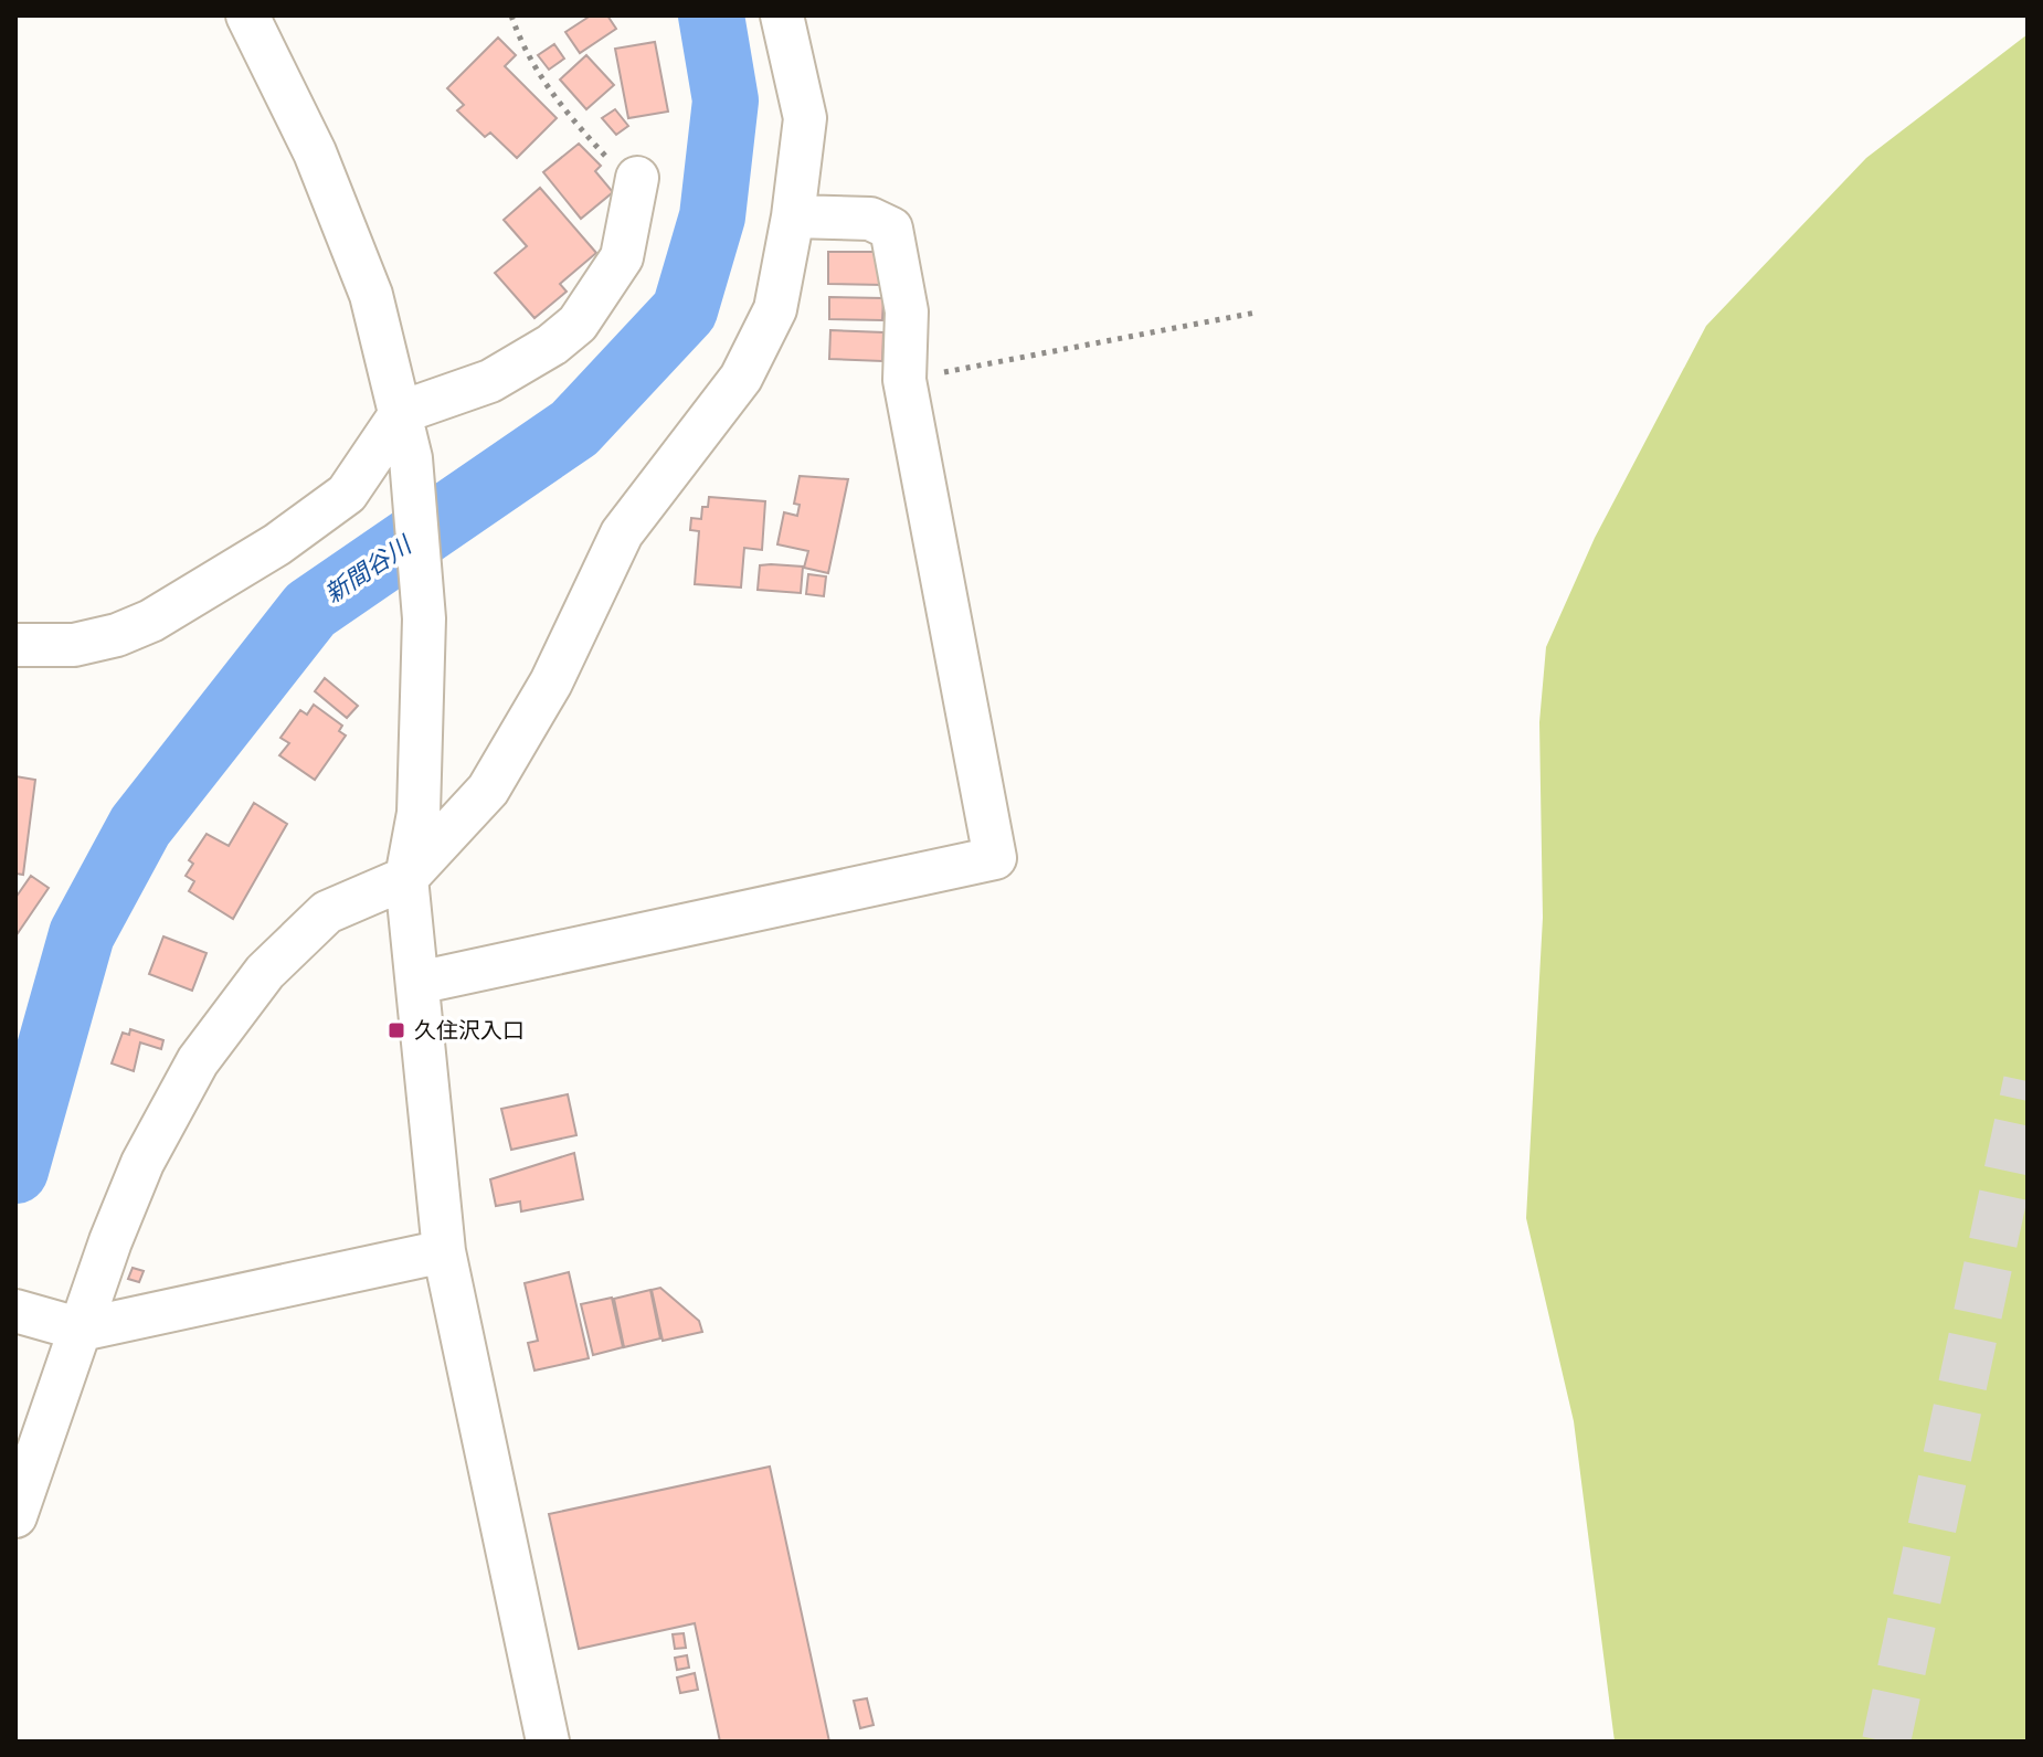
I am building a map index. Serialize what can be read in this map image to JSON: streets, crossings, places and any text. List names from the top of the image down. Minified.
{"water":["新間谷川"],"places":{"transit":["久住沢入口"]}}
